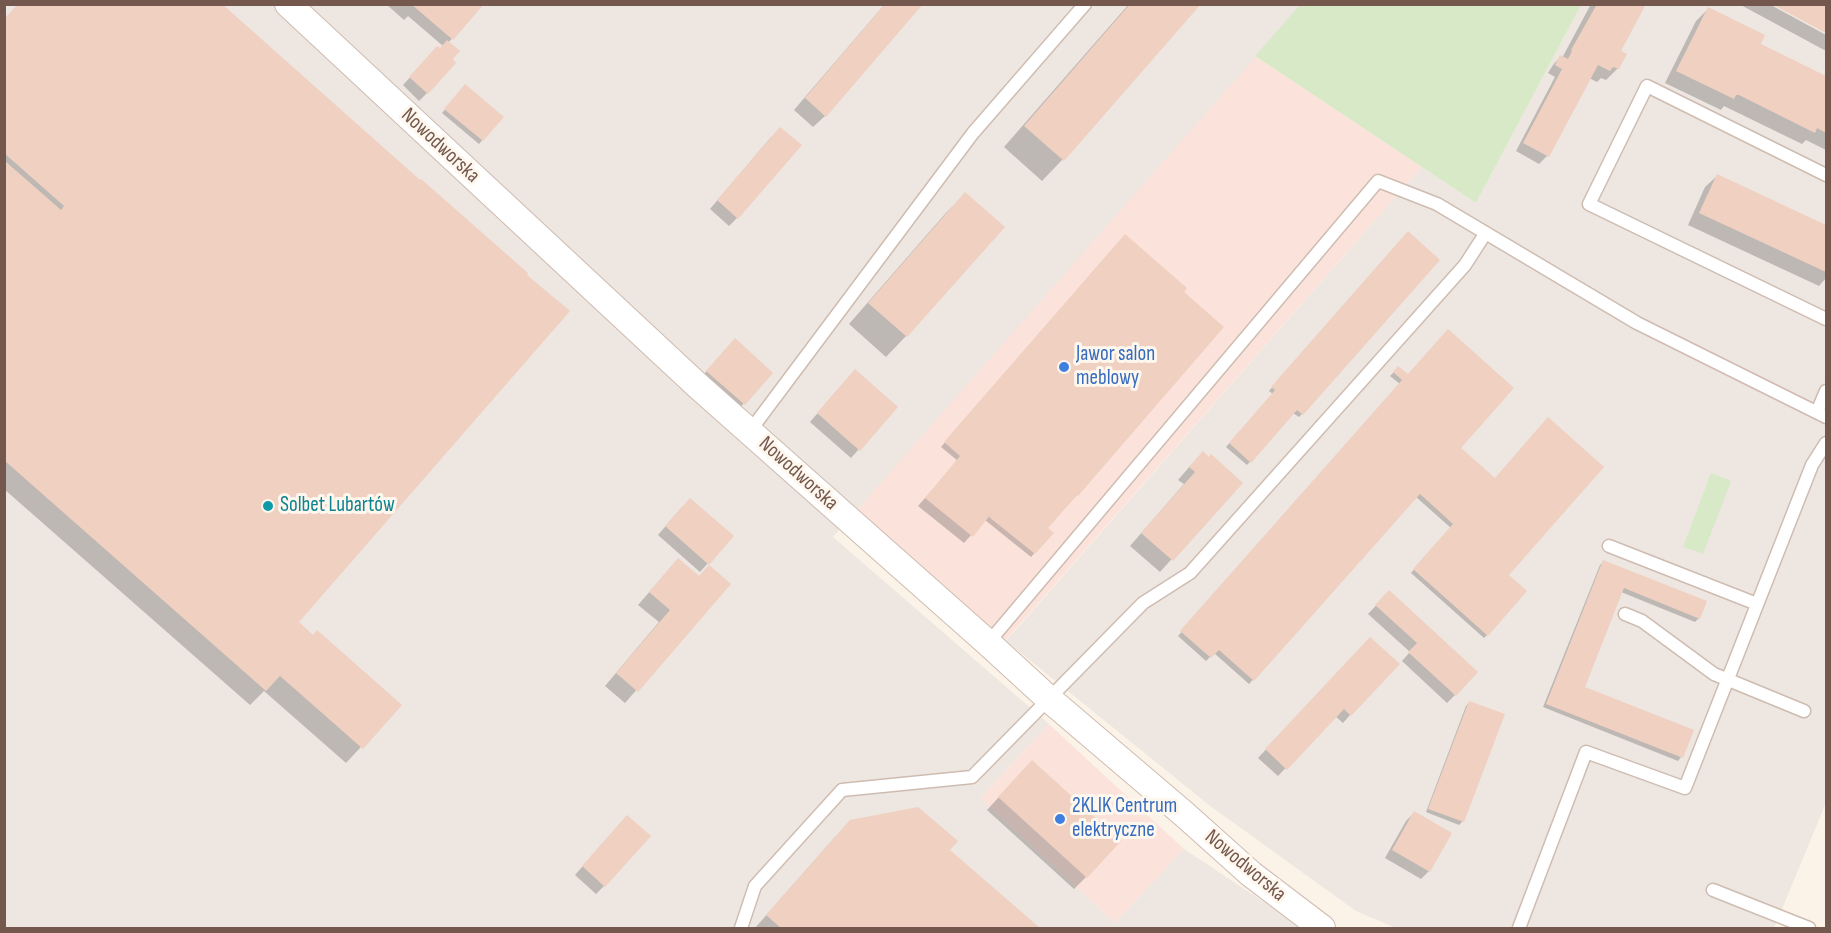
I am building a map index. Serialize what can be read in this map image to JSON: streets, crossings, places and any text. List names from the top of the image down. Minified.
{"streets":{"street":["Nowodworska"]},"places":["Jawor salon meblowy","Solbet Lubartów","2KLIK Centrum elektryczne"]}
